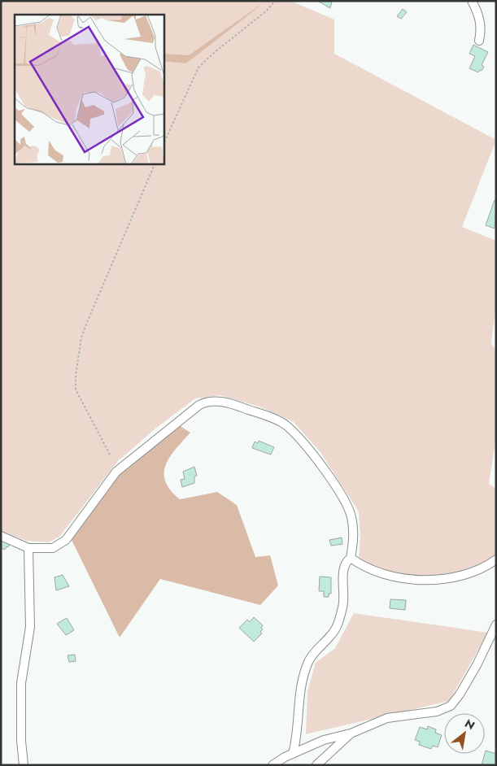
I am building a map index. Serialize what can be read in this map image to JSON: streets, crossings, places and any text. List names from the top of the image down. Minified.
{"north":"top right"}
